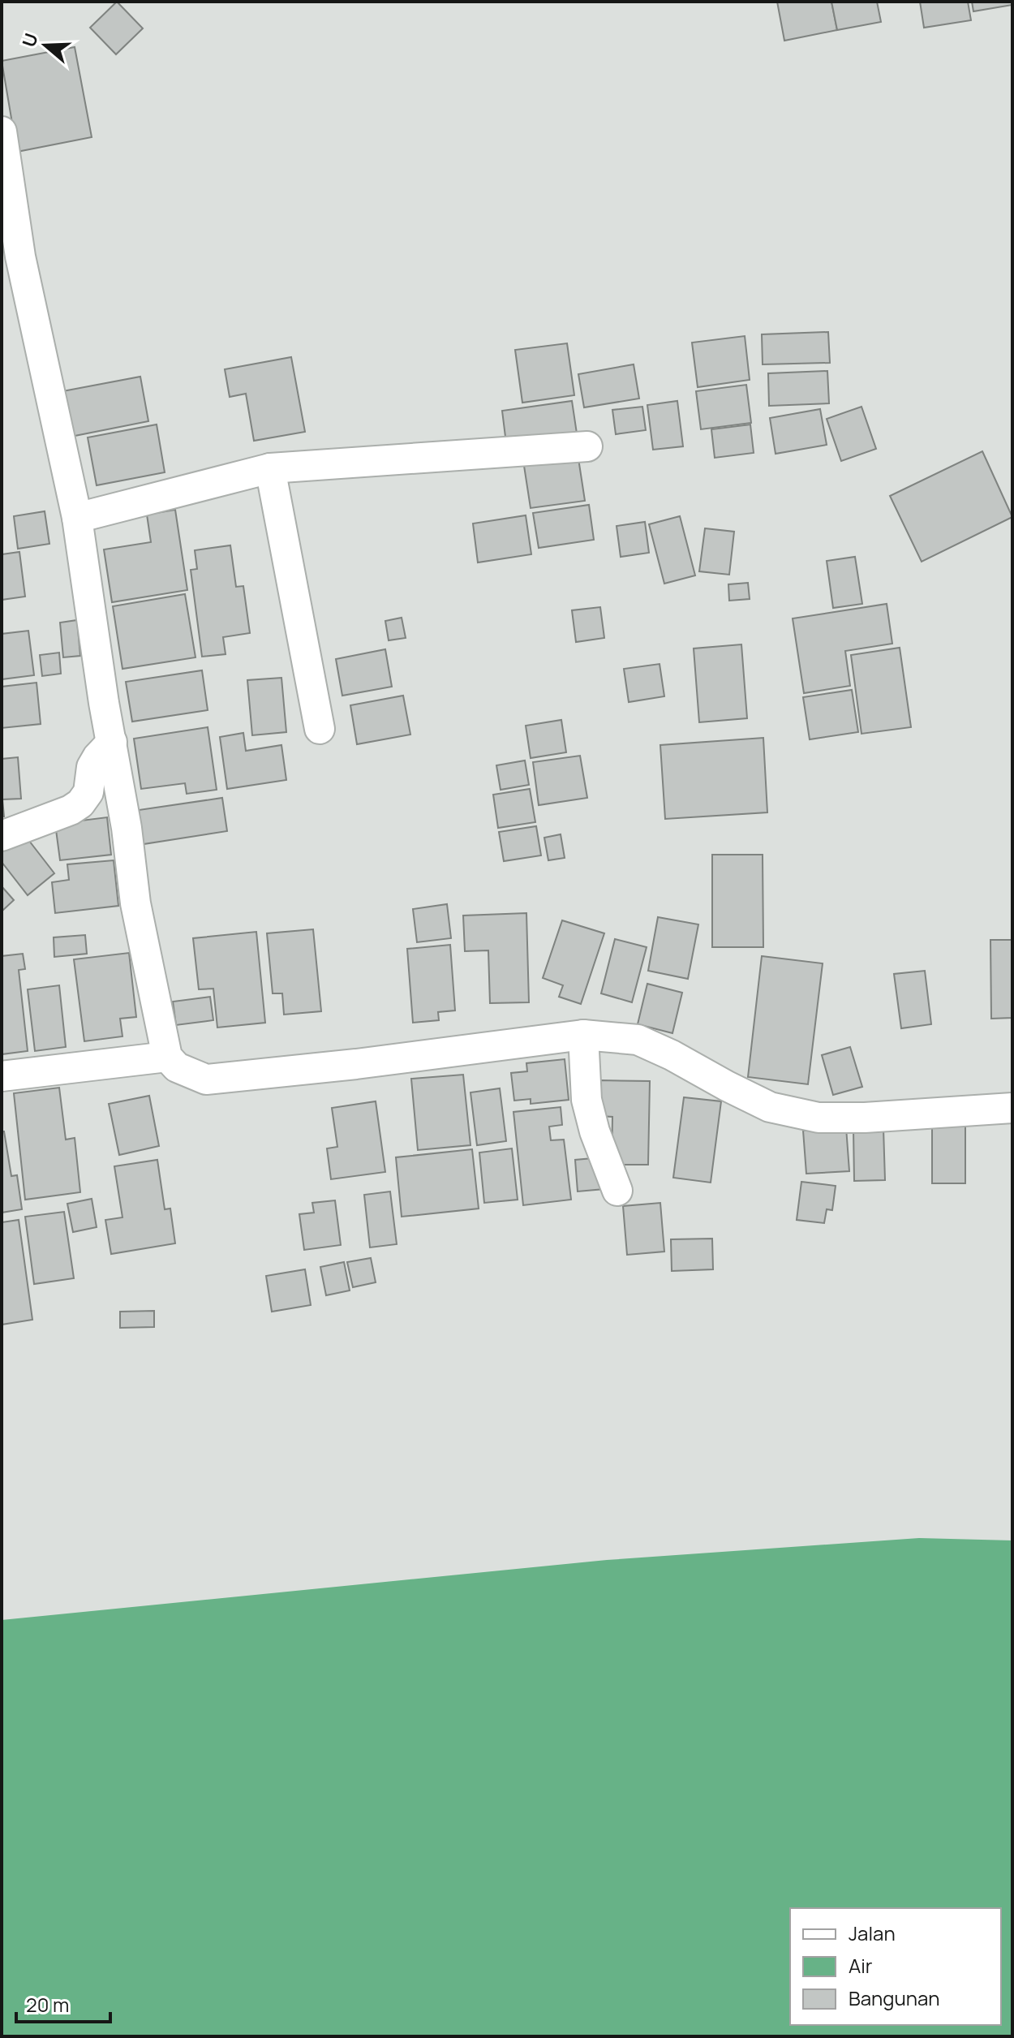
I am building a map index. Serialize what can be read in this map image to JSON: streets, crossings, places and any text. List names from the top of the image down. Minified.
{"legend":["Jalan","Air","Bangunan"],"scale_bar":"20 m","north":"left"}
